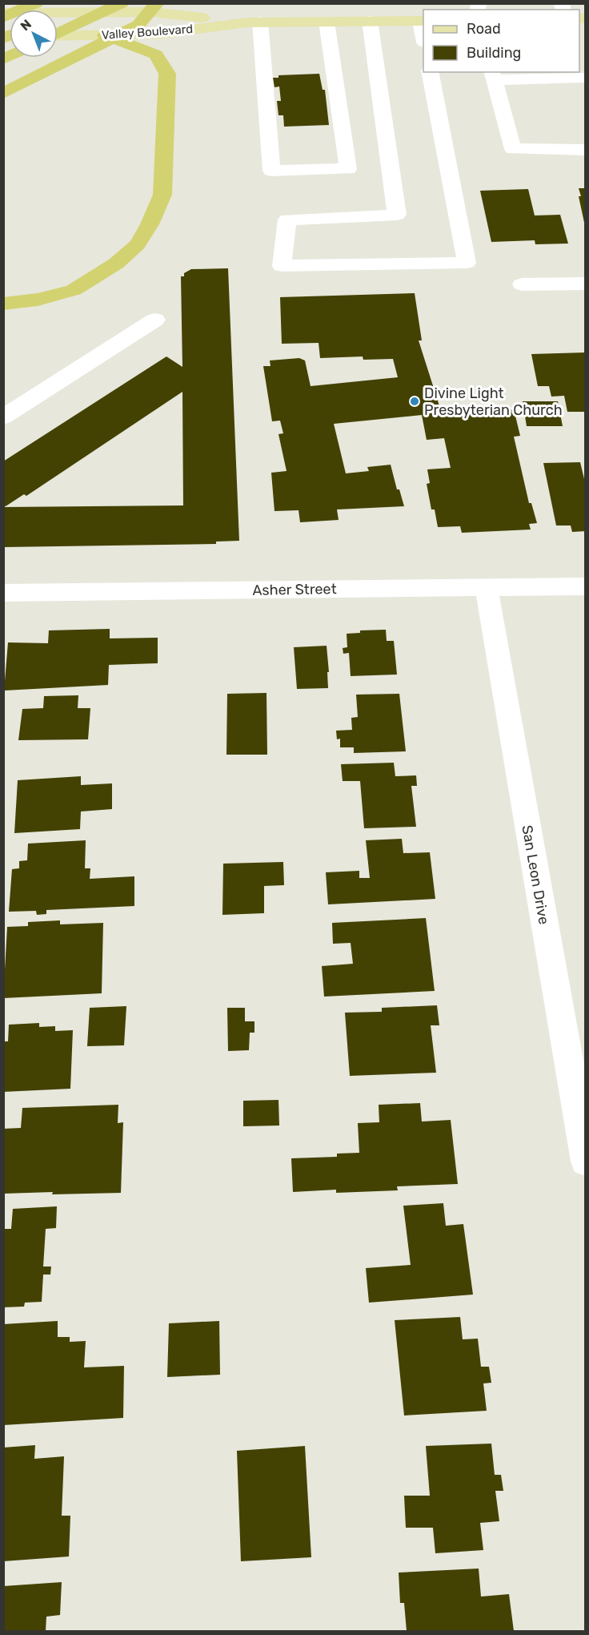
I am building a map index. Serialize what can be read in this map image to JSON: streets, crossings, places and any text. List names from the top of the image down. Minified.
{"streets":{"main road":["Valley Boulevard"],"street":["Asher Street","San Leon Drive"]},"crossings":[["Asher Street","San Leon Drive"]],"places":["Divine Light Presbyterian Church"],"legend":["Road","Building"],"north":"top left"}
